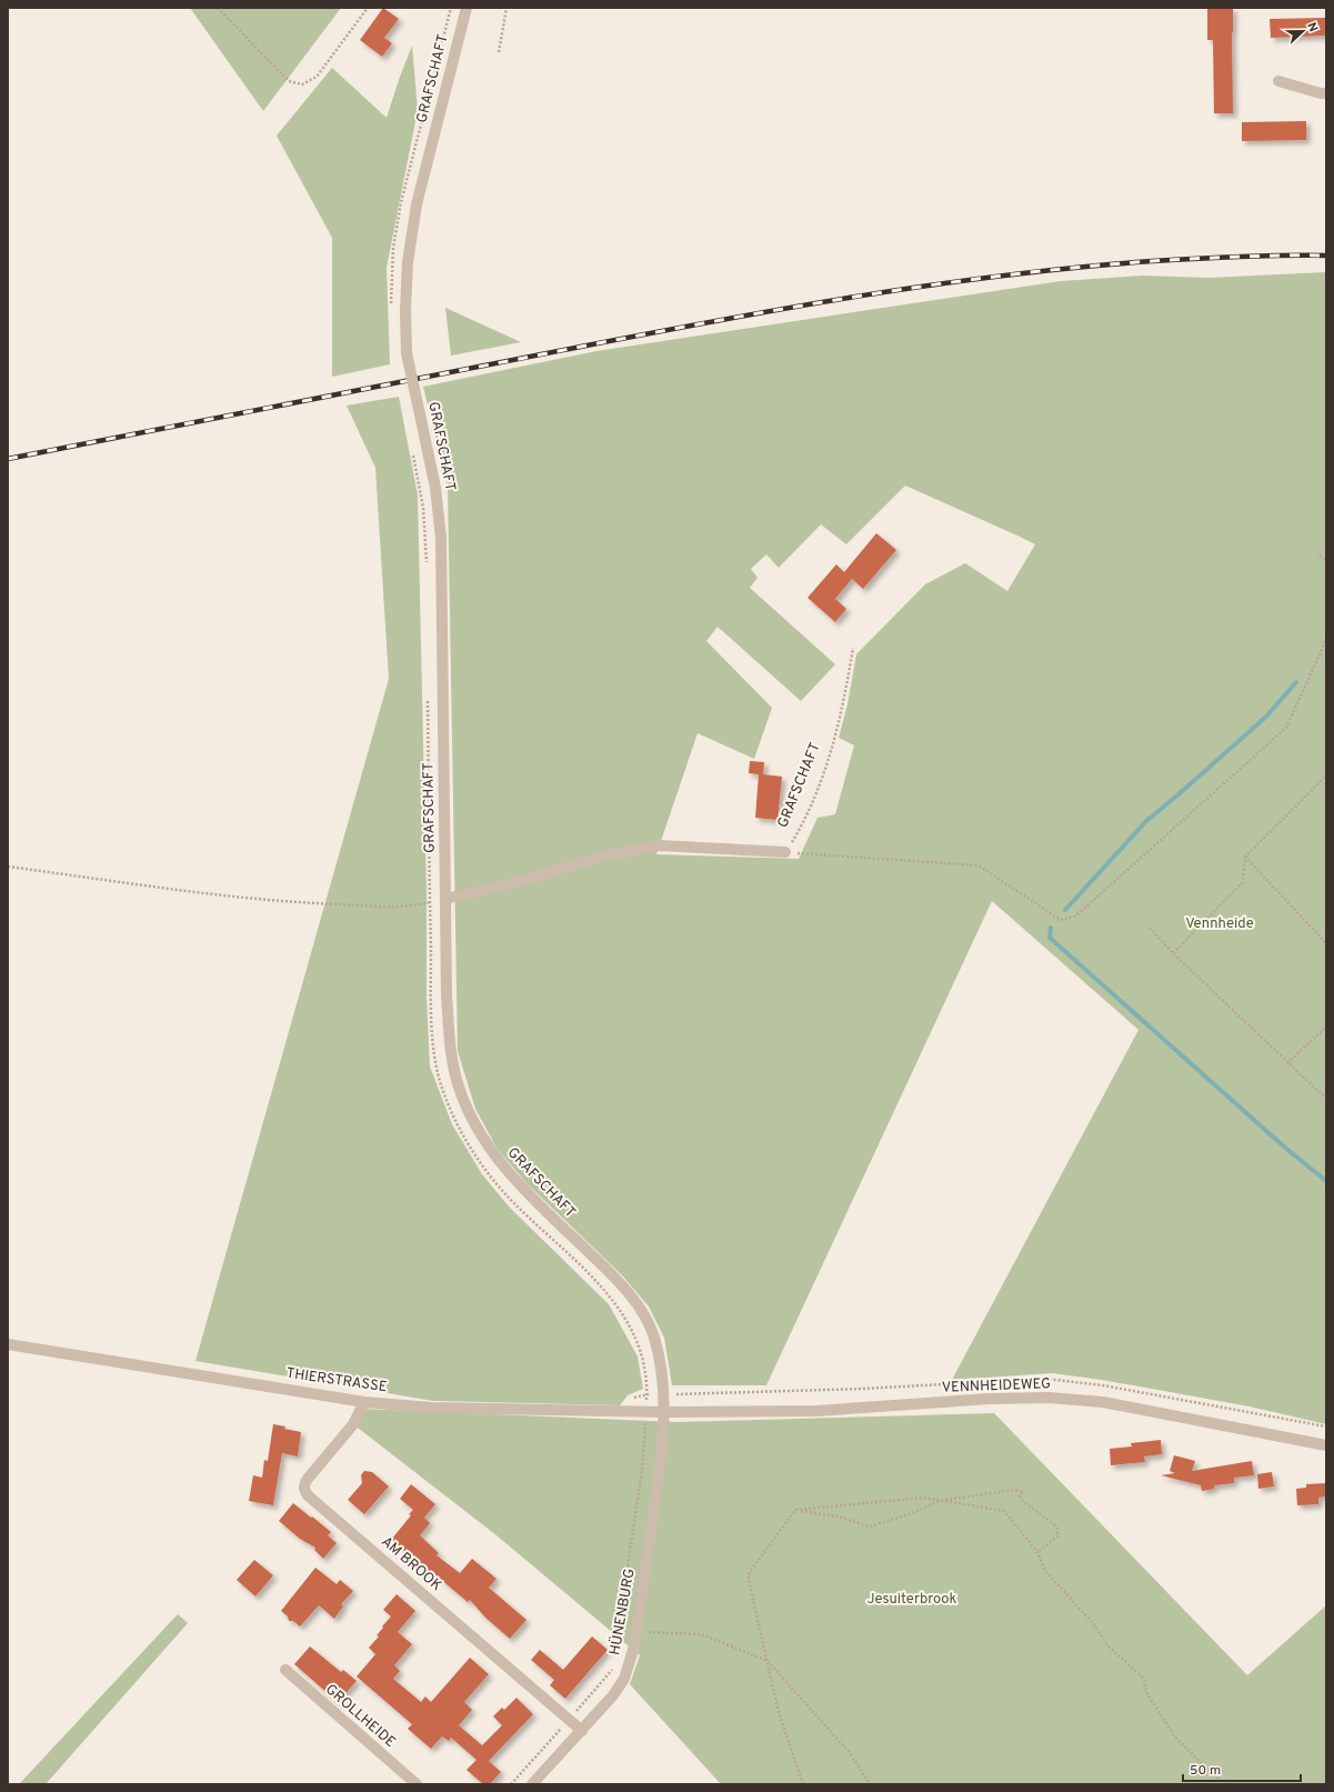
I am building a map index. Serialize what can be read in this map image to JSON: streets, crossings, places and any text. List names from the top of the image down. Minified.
{"streets":{"street":["GRAFSCHAFT","THIERSTRASSE","VENNHEIDEWEG","AM BROOK","HÜNENBURG","GROLLHEIDE"]},"crossings":[["GRAFSCHAFT","THIERSTRASSE"],["GRAFSCHAFT","VENNHEIDEWEG"],["GRAFSCHAFT","HÜNENBURG"],["THIERSTRASSE","VENNHEIDEWEG"],["THIERSTRASSE","AM BROOK"],["THIERSTRASSE","HÜNENBURG"],["VENNHEIDEWEG","HÜNENBURG"],["AM BROOK","HÜNENBURG"]],"parks":["Vennheide","Jesuiterbrook"],"scale_bar":"50 m","north":"right"}
